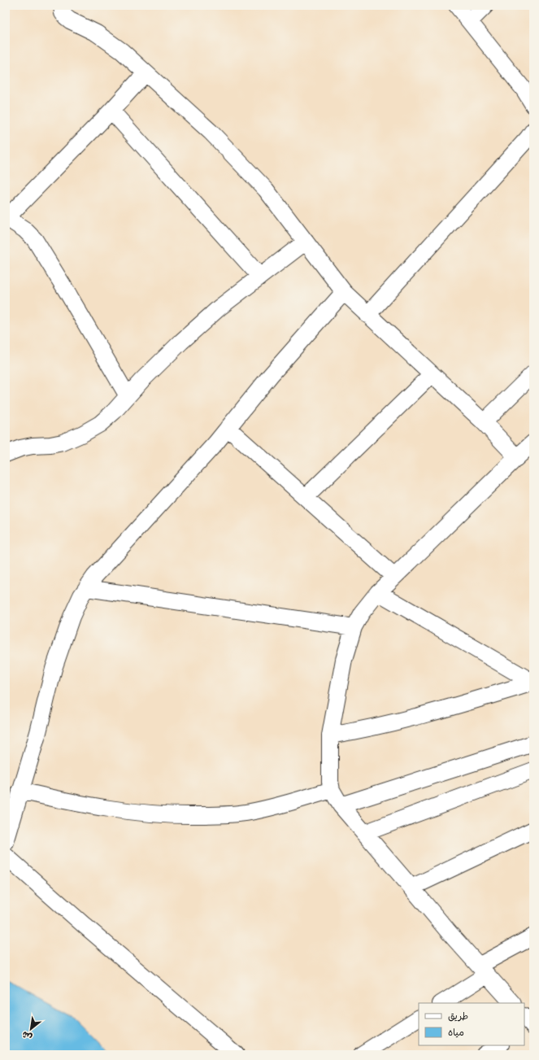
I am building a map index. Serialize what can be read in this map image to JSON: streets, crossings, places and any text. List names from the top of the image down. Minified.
{"legend":["طريق","مياه"],"north":"bottom left"}
